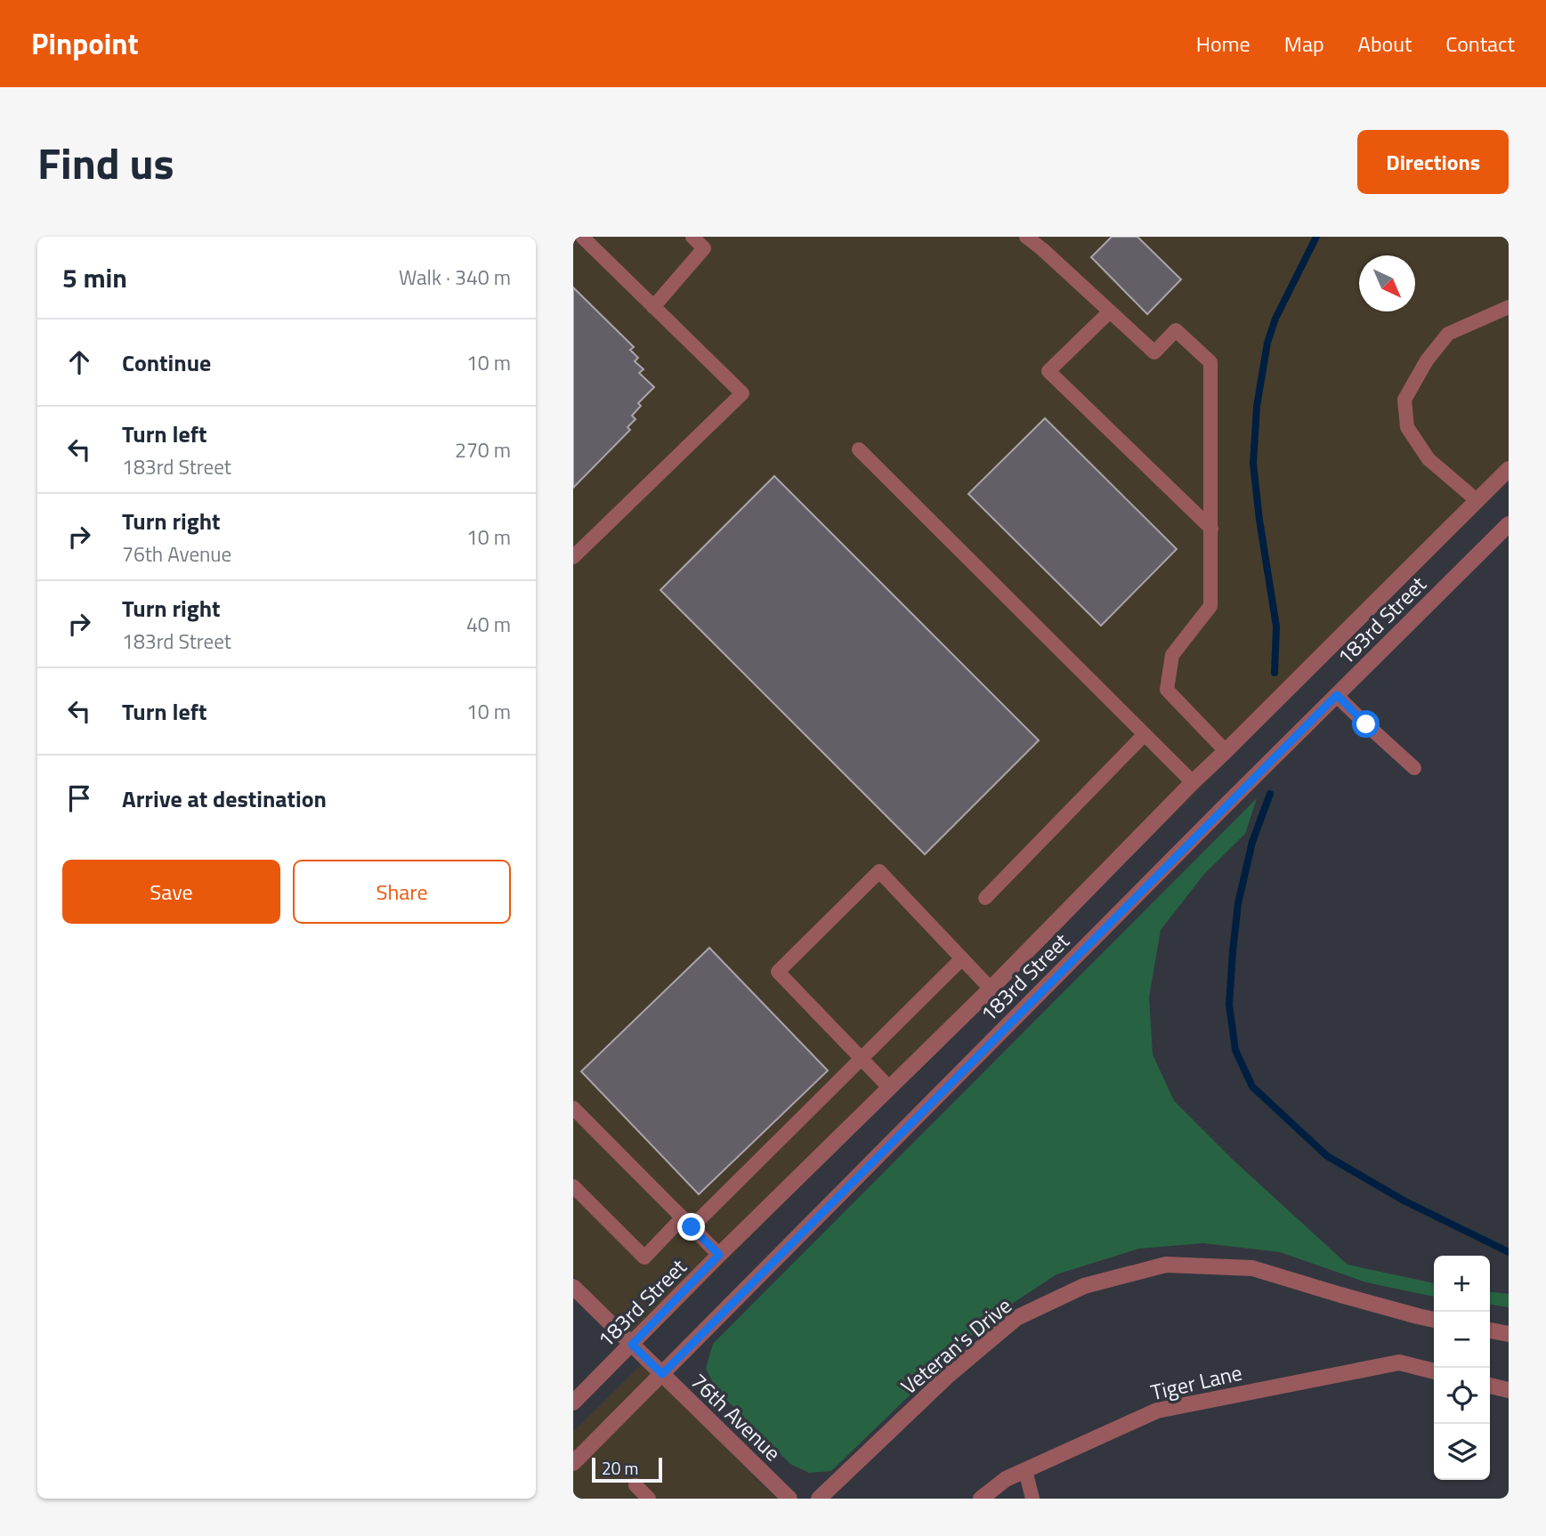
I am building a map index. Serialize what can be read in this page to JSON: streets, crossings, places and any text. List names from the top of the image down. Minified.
{"streets":{"street":["183rd Street","Veteran's Drive","Tiger Lane","76th Avenue"]},"crossings":[["183rd Street","76th Avenue"]],"scale_bar":"20 m","north":"bottom right","page":{"header":"Pinpoint","nav":["Home","Map","About","Contact"],"title":"Find us","buttons":["Directions",["Save","Share"]],"heading":["5 min","Walk · 340 m"],"list":[["Continue","10 m"],["Turn left","183rd Street","270 m"],["Turn right","76th Avenue","10 m"],["Turn right","183rd Street","40 m"],["Turn left","10 m"],"Arrive at destination"],"map_buttons":["+","−"],"scale":"20 m"}}
